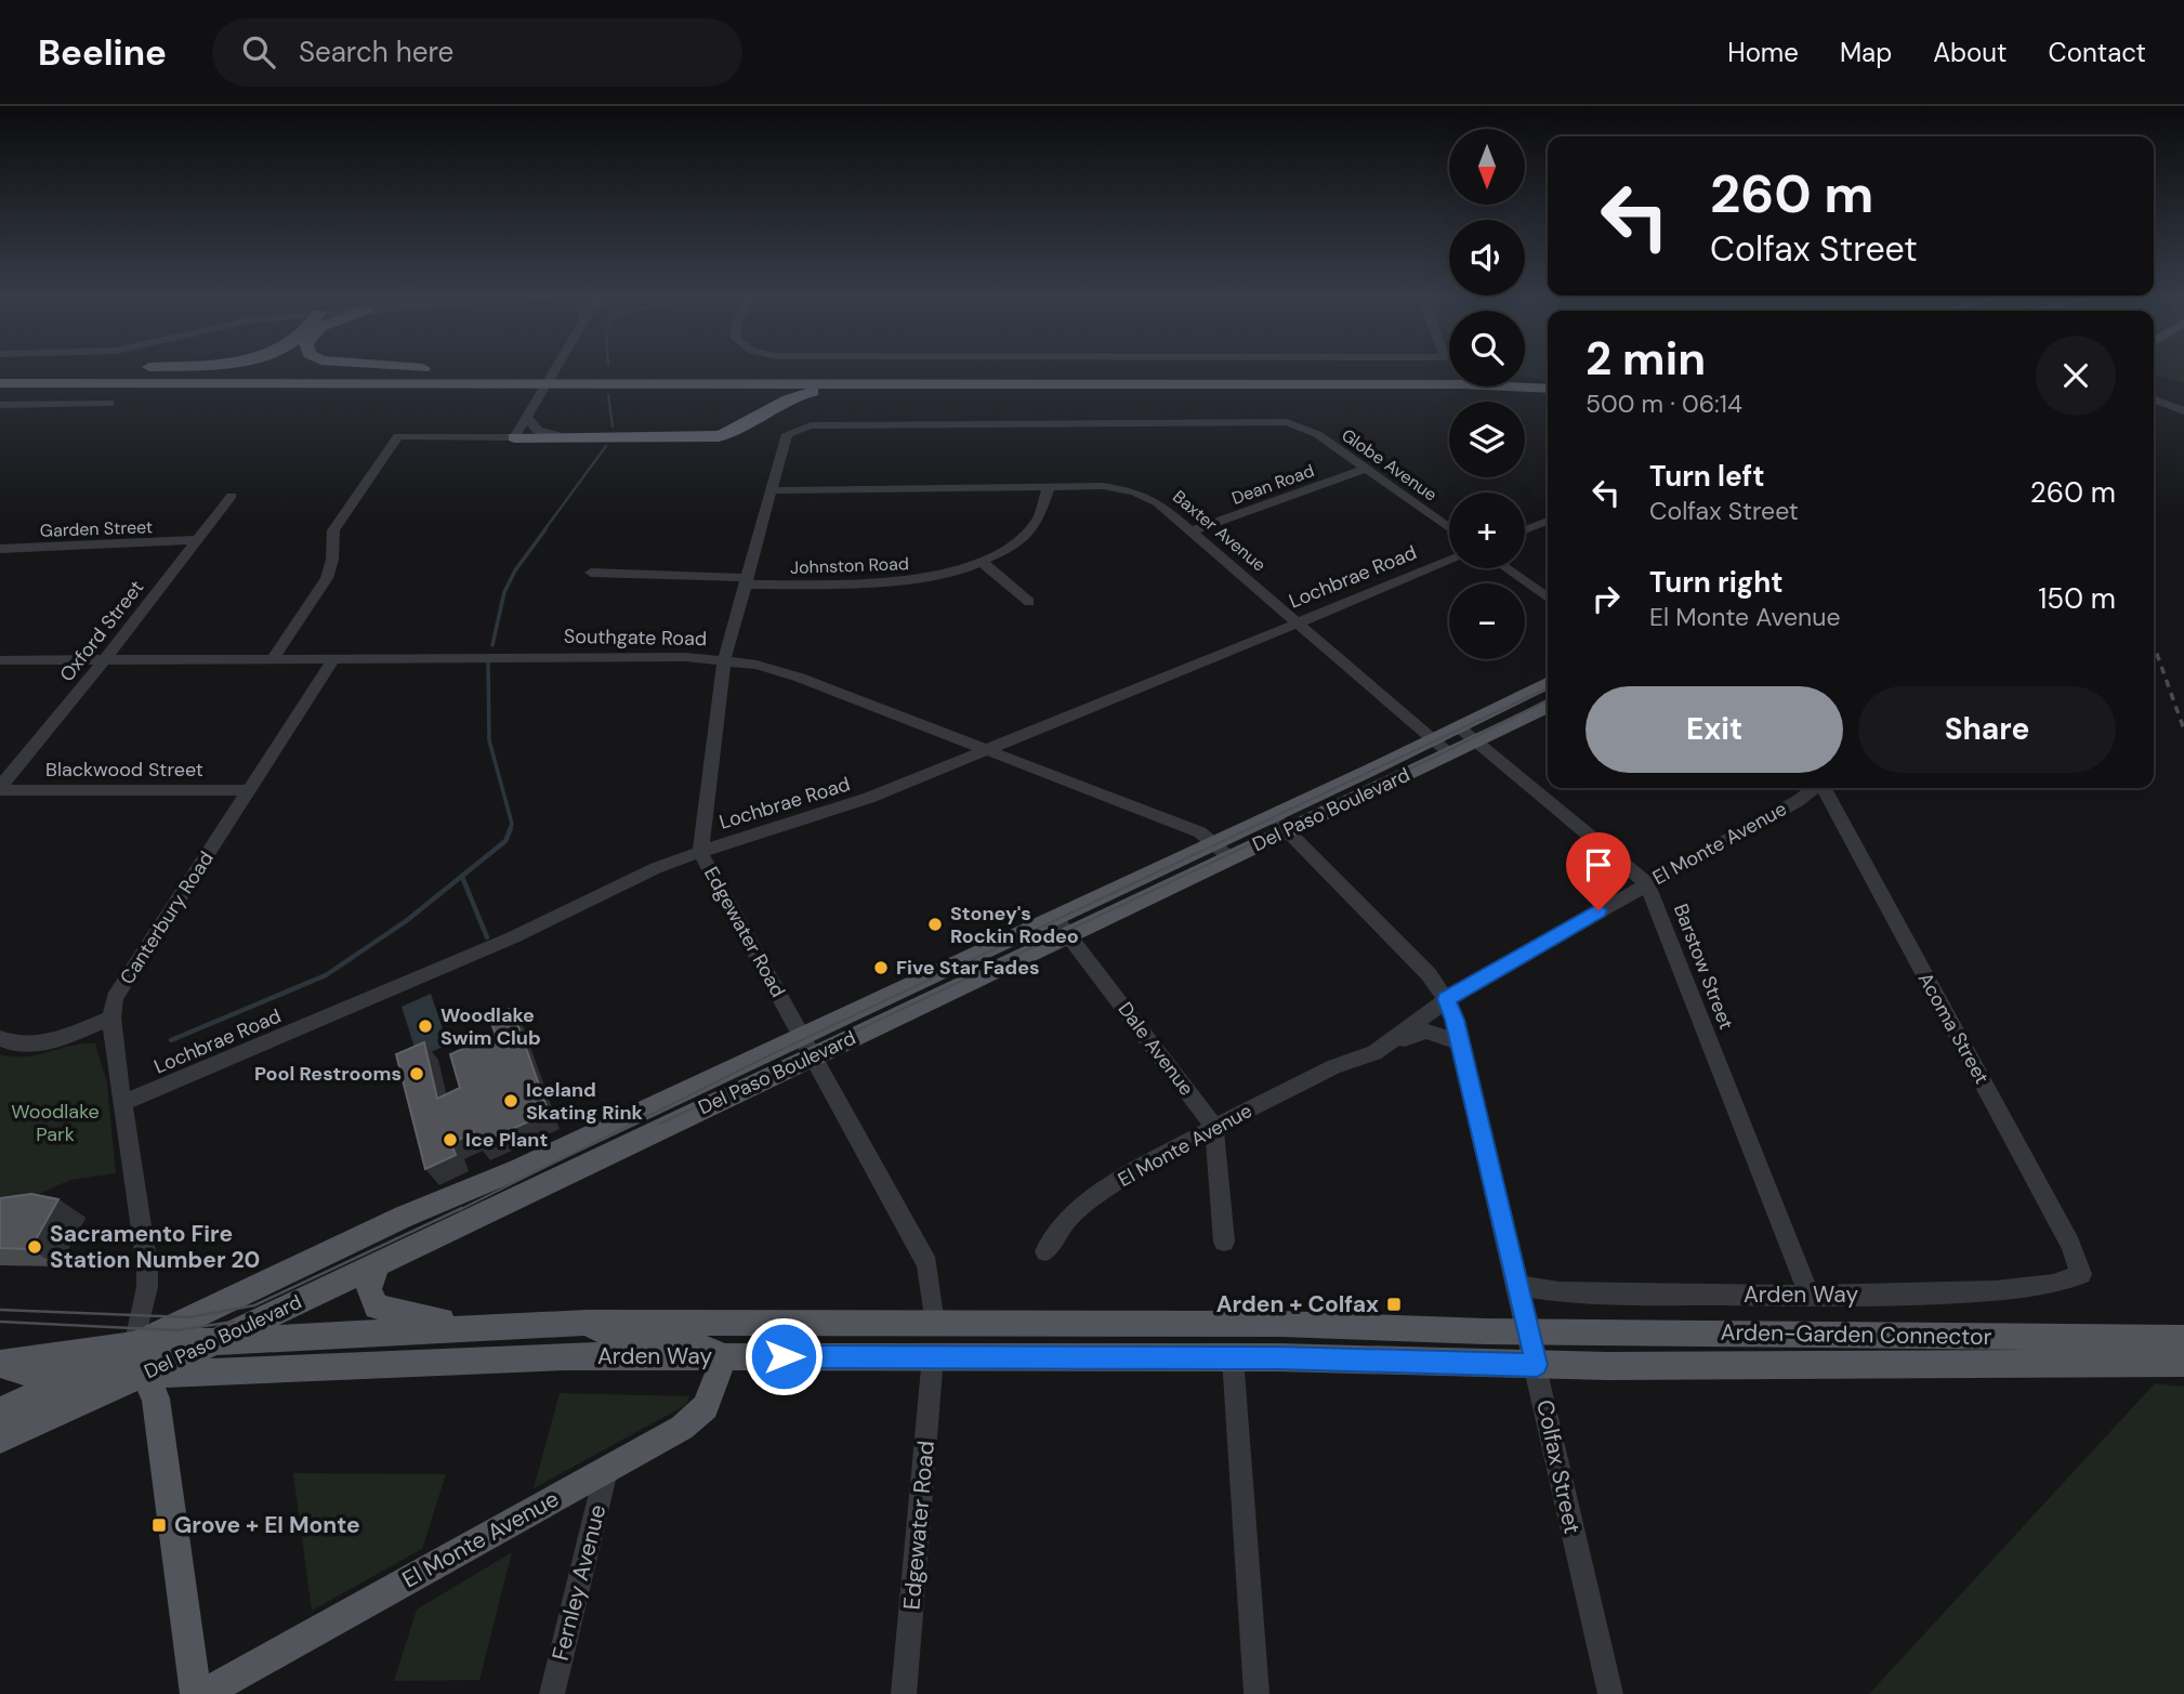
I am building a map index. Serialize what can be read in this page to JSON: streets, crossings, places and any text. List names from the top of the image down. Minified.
{"streets":{"main road":["Del Paso Boulevard","El Monte Avenue","Arden Way","Arden-Garden Connector"],"street":["Globe Avenue","Dean Road","Garden Street","Baxter Avenue","Johnston Road","Lochbrae Road","Oxford Street","Southgate Road","Blackwood Street","Canterbury Road","Edgewater Road","Barstow Street","Acoma Street","Dale Avenue","Colfax Street","Fernley Avenue"]},"crossings":[["Globe Avenue","Dean Road"],["Globe Avenue","Edgewater Road"],["Dean Road","Baxter Avenue"],["Garden Street","Oxford Street"],["Baxter Avenue","Johnston Road"],["Baxter Avenue","Lochbrae Road"],["Baxter Avenue","Del Paso Boulevard"],["Baxter Avenue","Edgewater Road"],["Johnston Road","Edgewater Road"],["Lochbrae Road","Southgate Road"],["Lochbrae Road","Canterbury Road"],["Lochbrae Road","Edgewater Road"],["Oxford Street","Southgate Road"],["Oxford Street","Blackwood Street"],["Southgate Road","Del Paso Boulevard"],["Southgate Road","Canterbury Road"],["Southgate Road","Edgewater Road"],["Blackwood Street","Canterbury Road"],["Del Paso Boulevard","Canterbury Road"],["Del Paso Boulevard","Edgewater Road"],["Del Paso Boulevard","Barstow Street"],["Del Paso Boulevard","Dale Avenue"],["Del Paso Boulevard","Arden Way"],["Del Paso Boulevard","Colfax Street"],["El Monte Avenue","Barstow Street"],["El Monte Avenue","Dale Avenue"],["El Monte Avenue","Arden Way"],["El Monte Avenue","Colfax Street"],["El Monte Avenue","Fernley Avenue"],["Canterbury Road","Arden Way"],["Edgewater Road","Arden Way"],["Barstow Street","Arden Way"],["Acoma Street","Arden Way"],["Arden Way","Arden-Garden Connector"],["Arden Way","Colfax Street"],["Arden-Garden Connector","Colfax Street"]],"parks":["Woodlake Park"],"places":{"other":["Stoney's Rockin Rodeo","Five Star Fades","Woodlake Swim Club","Pool Restrooms","Iceland Skating Rink","Ice Plant","Sacramento Fire Station Number 20"],"transit":["Arden + Colfax","Grove + El Monte"]},"north":"bottom","page":{"header":"Beeline","search":"Search here","nav":["Home","Map","About","Contact"],"map_buttons":["+","−"],"turn":["260 m","Colfax Street"],"heading":["2 min","500 m · 06:14"],"list":[{"name":"Turn left","note":"Colfax Street","value":"260 m"},{"name":"Turn right","note":"El Monte Avenue","value":"150 m"}],"buttons":["Exit","Share"]}}
